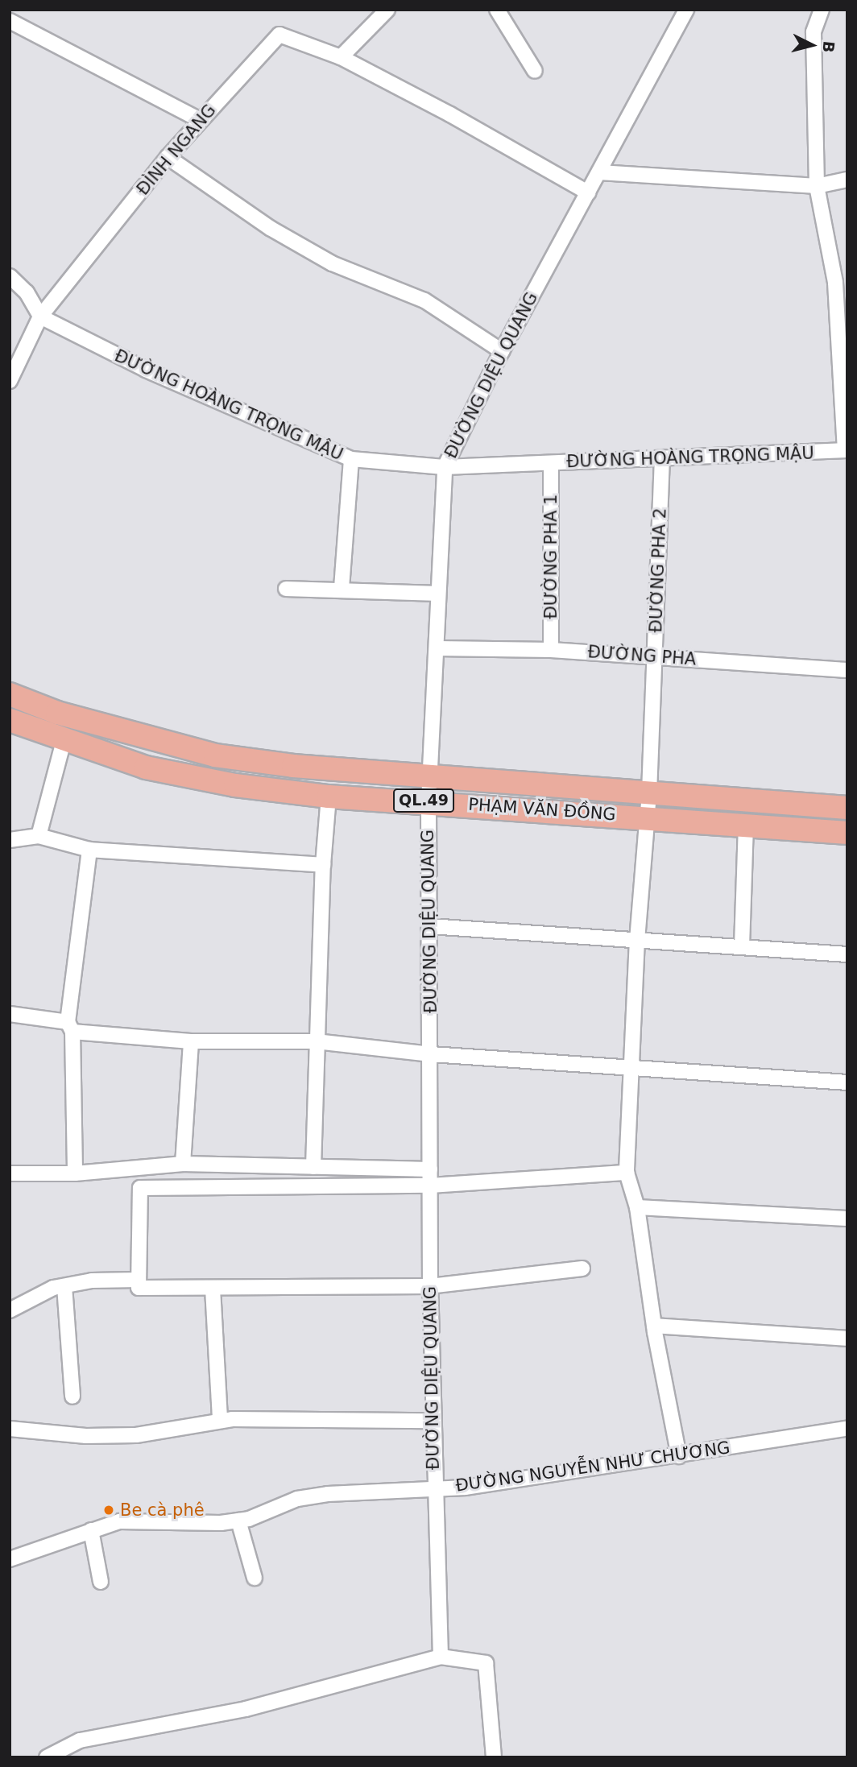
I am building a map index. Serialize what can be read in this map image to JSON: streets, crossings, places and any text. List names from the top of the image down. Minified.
{"streets":{"main road":["QL.49","PHẠM VĂN ĐỒNG"],"street":["ĐÌNH NGANG","ĐƯỜNG DIỆU QUANG","ĐƯỜNG HOÀNG TRỌNG MẬU","ĐƯỜNG PHA 1","ĐƯỜNG PHA 2","ĐƯỜNG PHA","ĐƯỜNG NGUYỄN NHƯ CHƯƠNG"]},"crossings":[["ĐÌNH NGANG","ĐƯỜNG HOÀNG TRỌNG MẬU"],["ĐƯỜNG DIỆU QUANG","ĐƯỜNG HOÀNG TRỌNG MẬU"],["ĐƯỜNG DIỆU QUANG","ĐƯỜNG PHA"],["ĐƯỜNG DIỆU QUANG","PHẠM VĂN ĐỒNG"],["ĐƯỜNG DIỆU QUANG","ĐƯỜNG NGUYỄN NHƯ CHƯƠNG"],["ĐƯỜNG HOÀNG TRỌNG MẬU","ĐƯỜNG PHA 1"],["ĐƯỜNG HOÀNG TRỌNG MẬU","ĐƯỜNG PHA 2"],["ĐƯỜNG PHA 1","ĐƯỜNG PHA"],["ĐƯỜNG PHA 2","ĐƯỜNG PHA"],["ĐƯỜNG PHA 2","PHẠM VĂN ĐỒNG"],["ĐƯỜNG PHA 2","ĐƯỜNG NGUYỄN NHƯ CHƯƠNG"]],"places":["Be cà phê"],"north":"right"}
